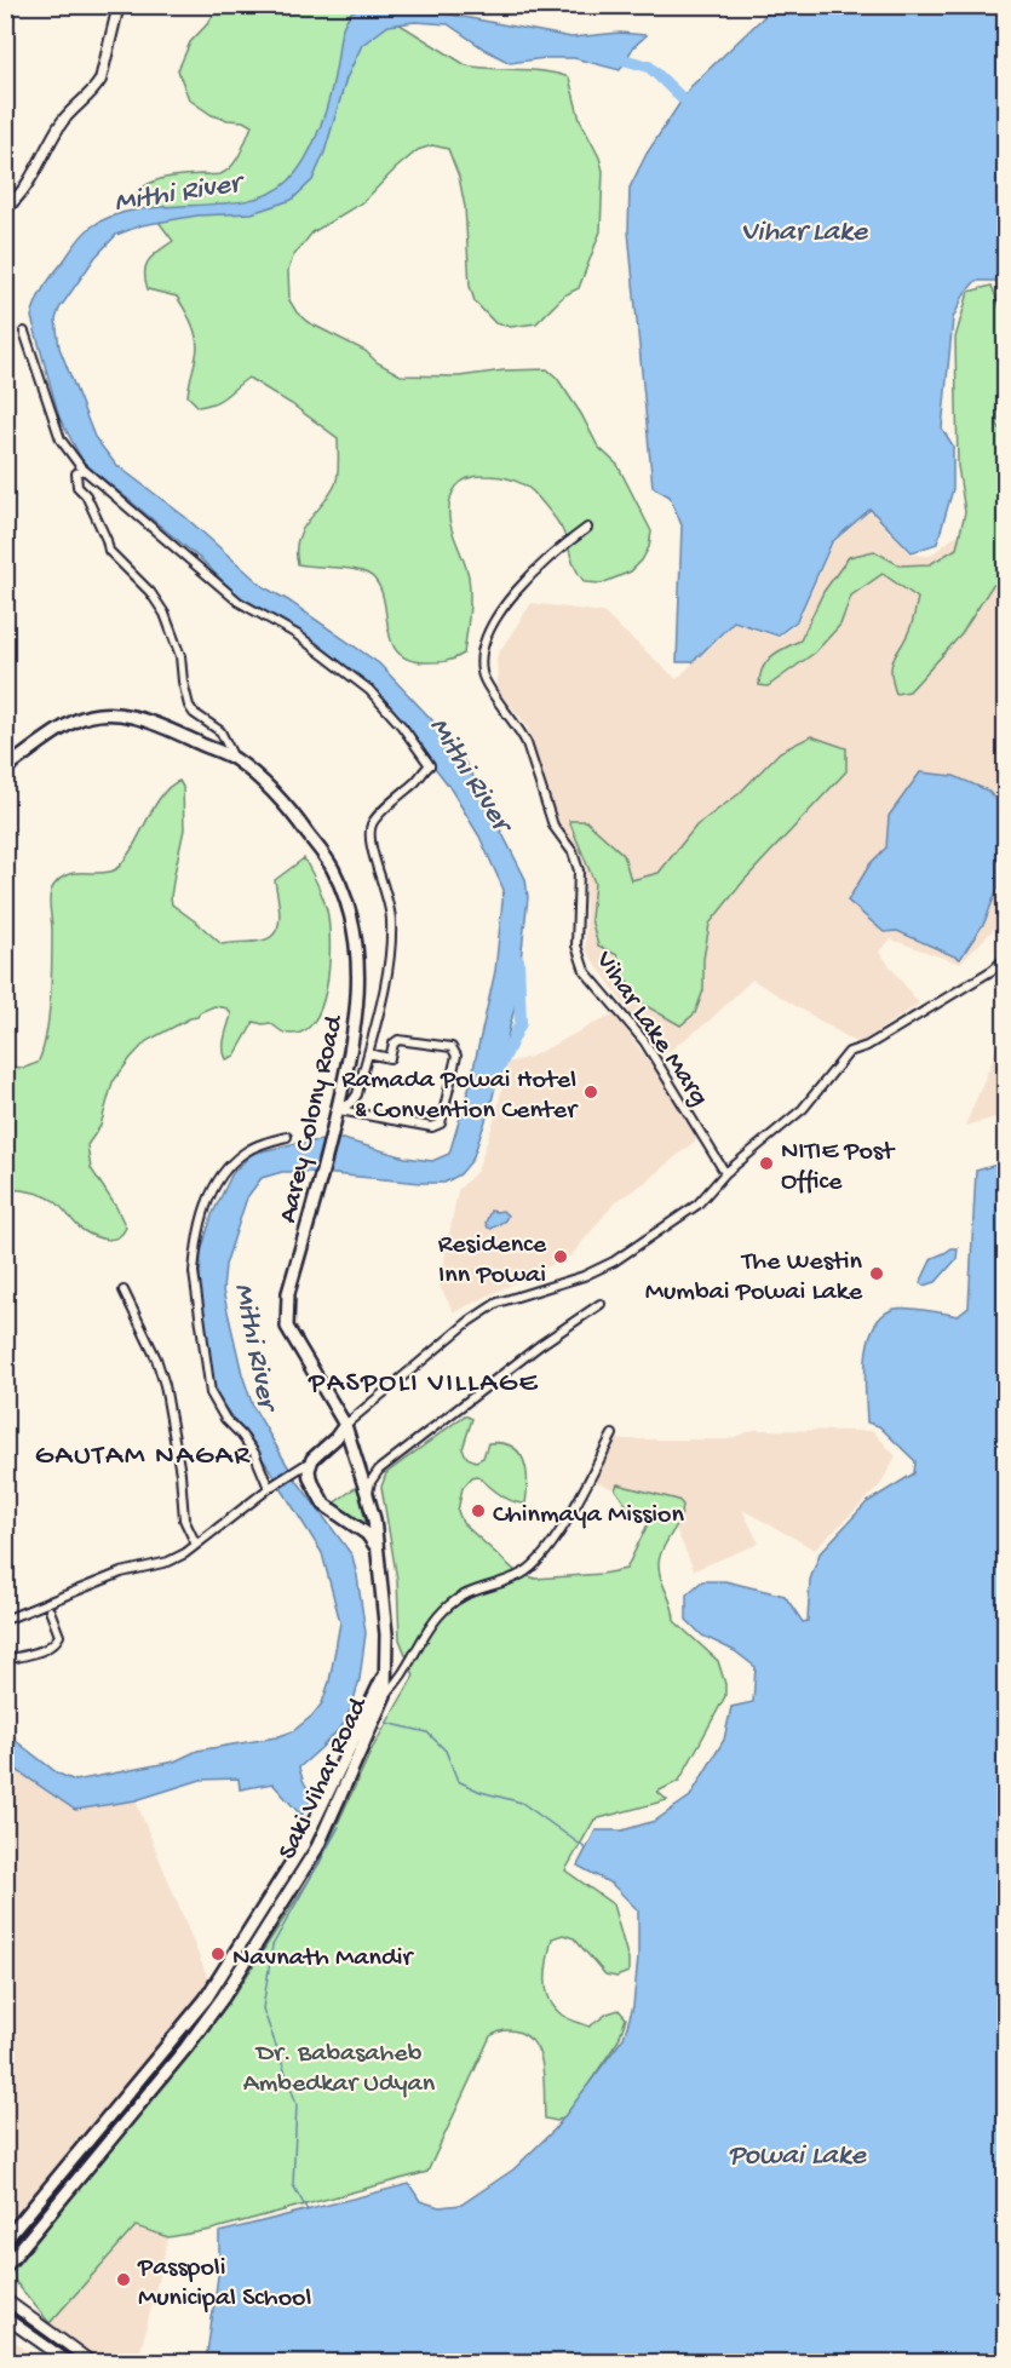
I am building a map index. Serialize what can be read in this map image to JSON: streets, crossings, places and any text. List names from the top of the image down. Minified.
{"streets":{"main road":["Aarey Colony Road","Saki Vihar Road"],"street":["Vihar Lake Marg"]},"crossings":[["Aarey Colony Road","Saki Vihar Road"]],"districts":["PASPOLI VILLAGE","GAUTAM NAGAR"],"water":["Mithi River","Vihar Lake","Powai Lake"],"parks":["Dr. Babasaheb Ambedkar Udyan"],"places":["Ramada Powai Hotel & Convention Center","NITIE Post Office","Residence Inn Powai","The Westin Mumbai Powai Lake","Chinmaya Mission","Navnath Mandir","Passpoli Municipal School"]}
